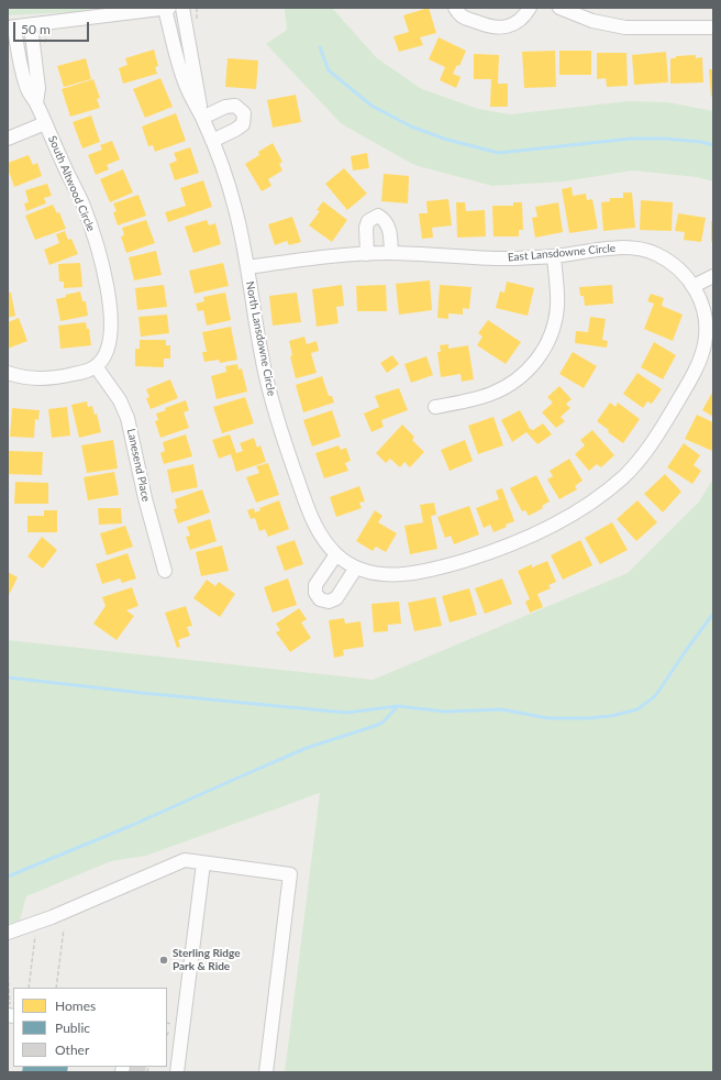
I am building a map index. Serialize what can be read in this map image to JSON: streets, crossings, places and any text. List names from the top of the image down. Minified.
{"streets":{"street":["South Altwood Circle","East Lansdowne Circle","North Lansdowne Circle","Lanesend Place"]},"crossings":[["South Altwood Circle","Lanesend Place"],["East Lansdowne Circle","North Lansdowne Circle"]],"places":["Sterling Ridge Park & Ride"],"legend":["Homes","Public","Other"],"scale_bar":"50 m"}
